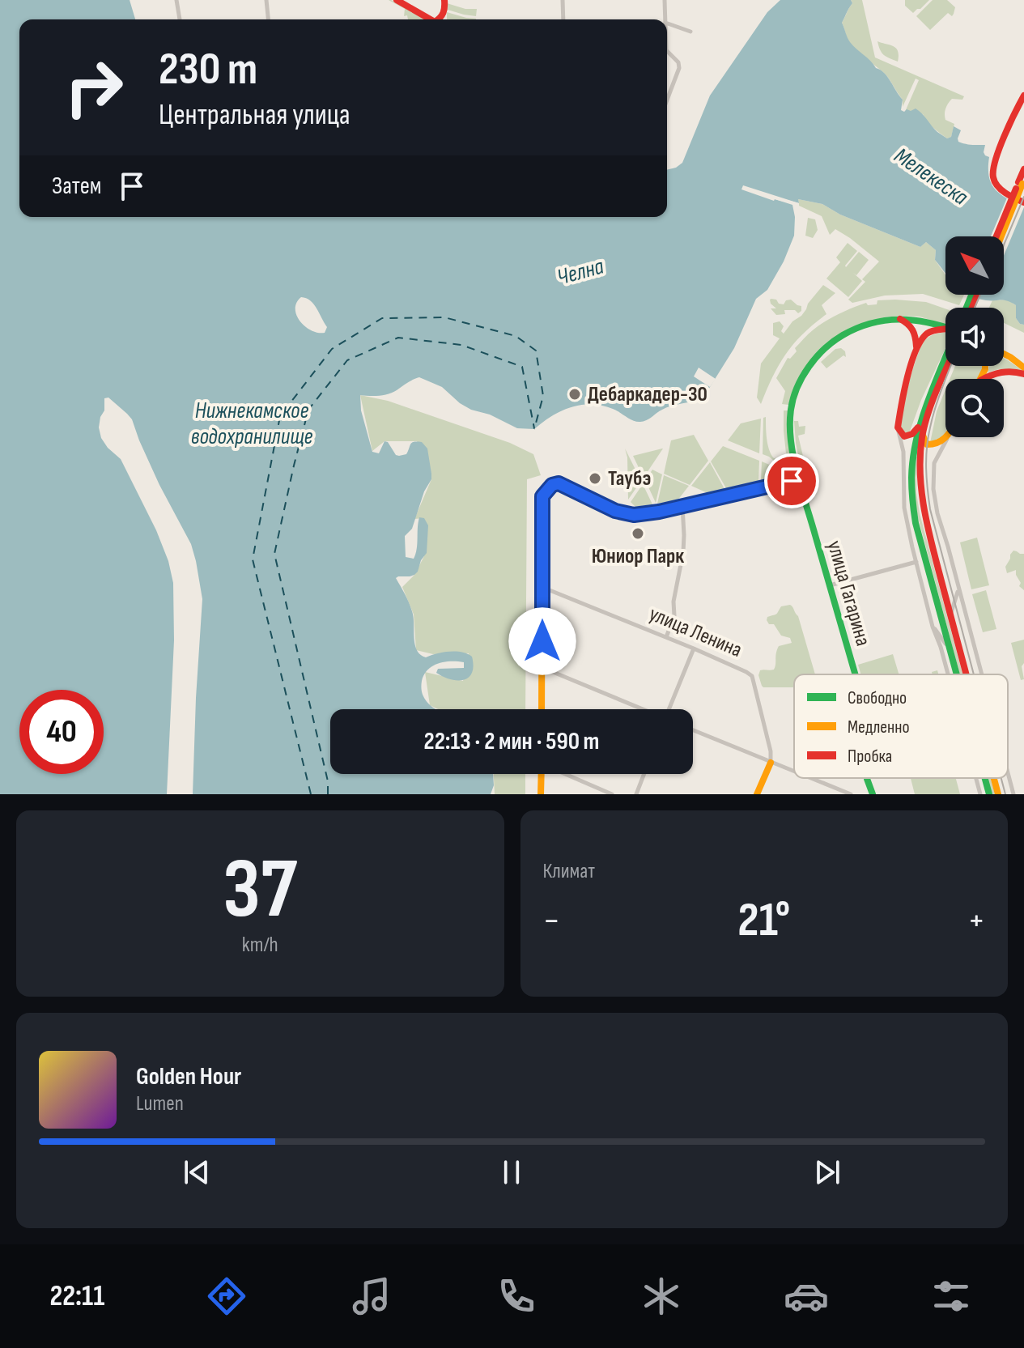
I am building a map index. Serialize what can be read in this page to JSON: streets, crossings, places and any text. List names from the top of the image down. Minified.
{"streets":{"main road":["улица Гагарина"],"street":["улица Ленина"]},"water":["Мелекеска","Челна","Нижнекамское водохранилище"],"places":["Дебаркадер-30","Таубэ","Юниор Парк"],"legend":["Свободно","Медленно","Пробка"],"north":"top left","page":{"turn":["230 m","Центральная улица"],"then":"Затем","limit":"40","trip":"22:13 · 2 мин · 590 m","tile":[["37","km/h"],"Климат"],"heat":["−","21°","+"],"song":["Golden Hour","Lumen"],"tabs":"22:11"}}
